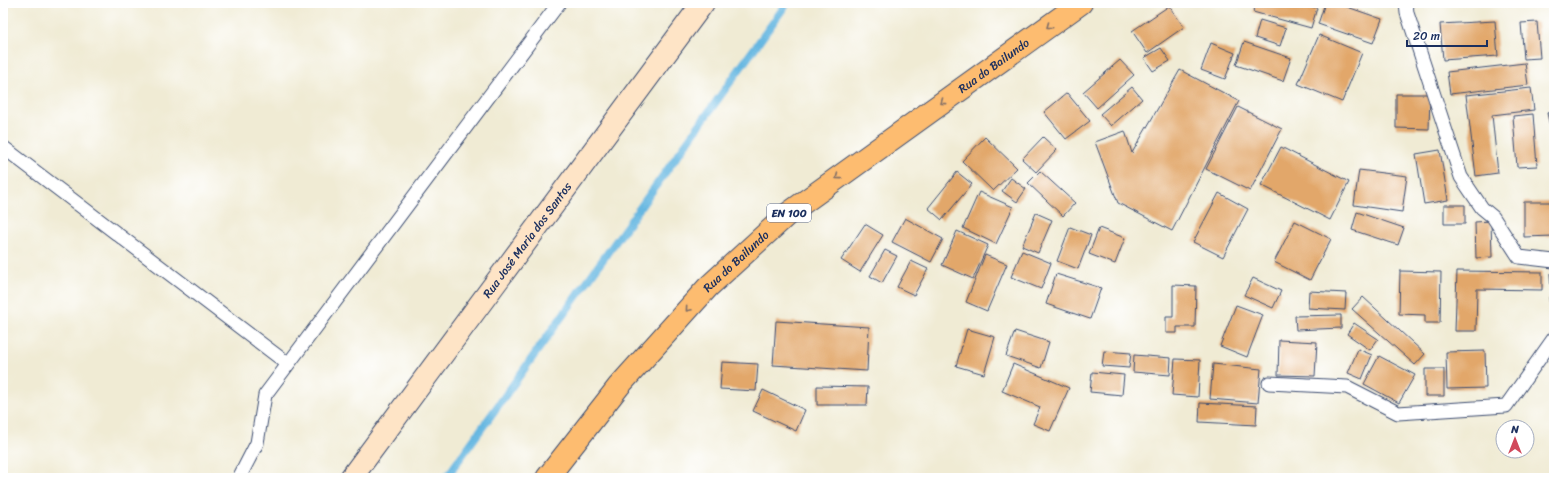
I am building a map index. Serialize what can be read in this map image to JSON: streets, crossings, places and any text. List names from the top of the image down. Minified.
{"streets":{"main road":["Rua do Bailundo","EN 100"],"street":["Rua José Maria dos Santos"]},"one_way":["Rua do Bailundo"],"scale_bar":"20 m","north":"top"}
